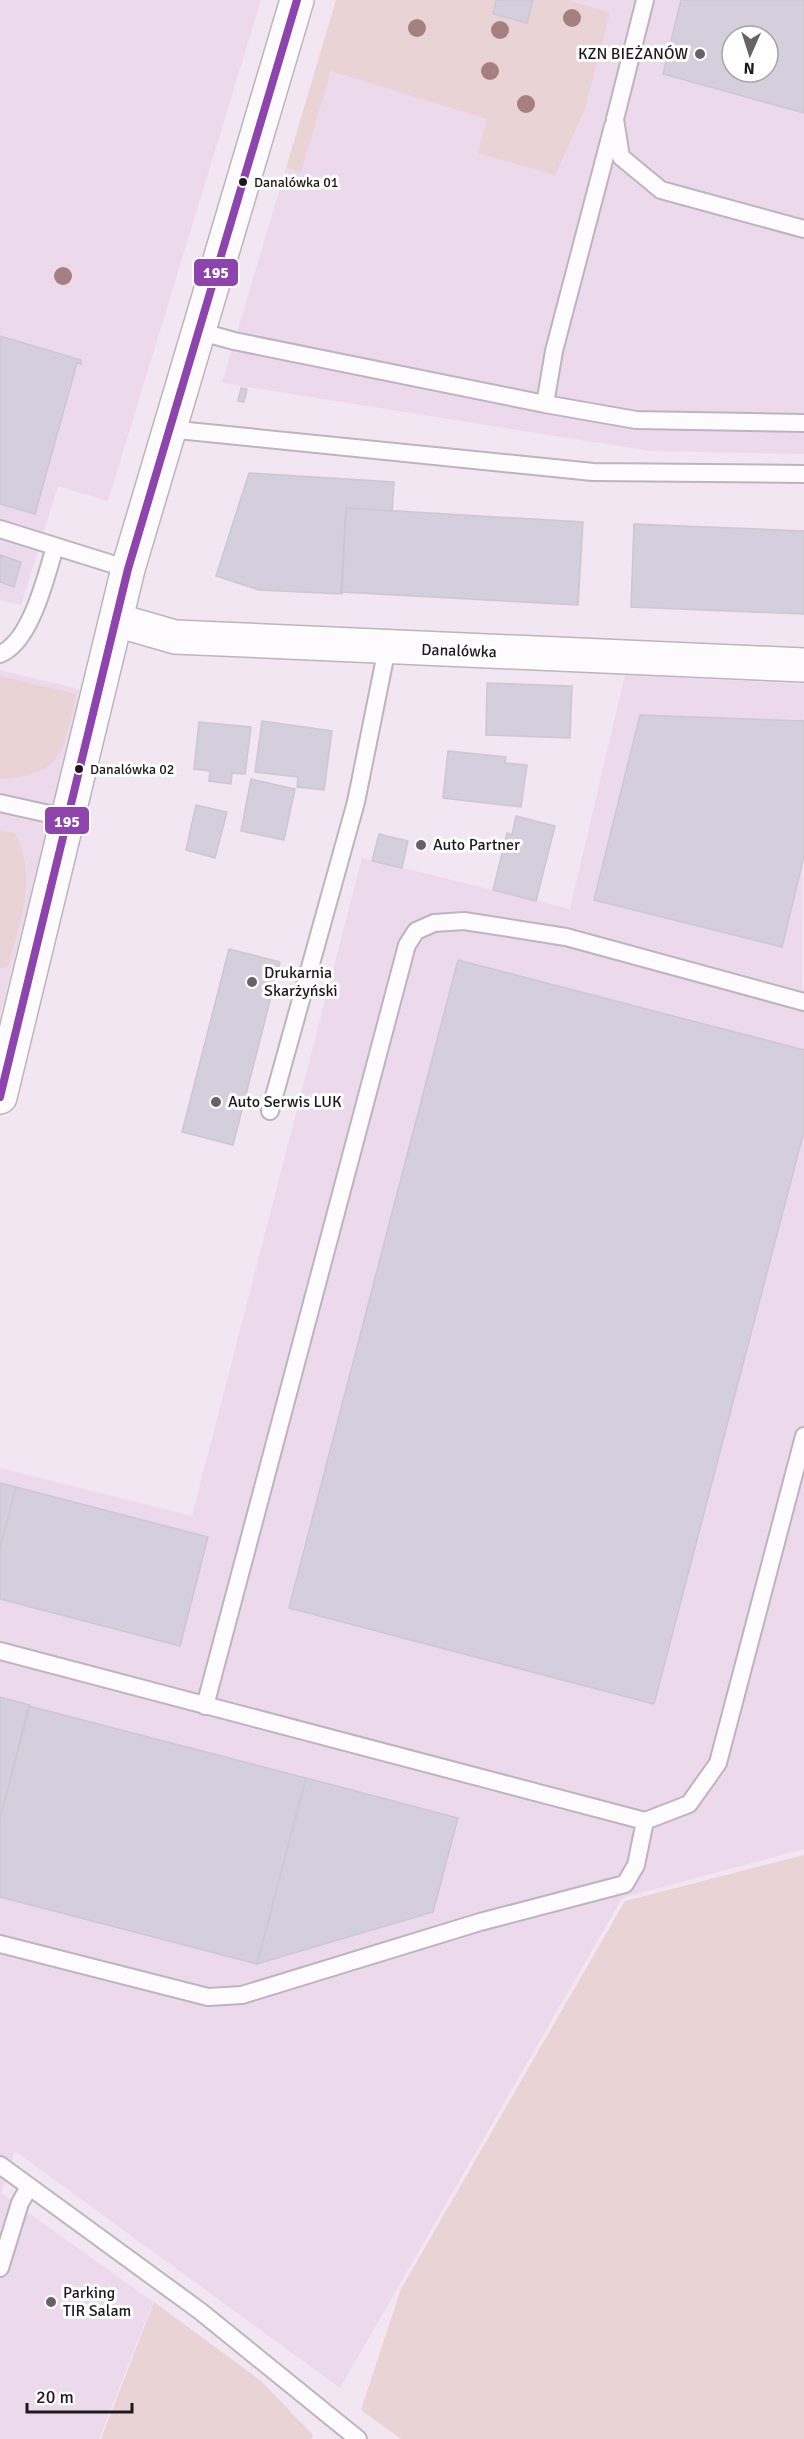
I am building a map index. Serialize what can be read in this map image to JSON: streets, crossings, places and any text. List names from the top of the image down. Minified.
{"streets":{"street":["Danalówka"]},"places":["KZN BIEŻANÓW","Danalówka 01","Danalówka 02","Auto Partner","Drukarnia Skarżyński","Auto Serwis LUK","Parking TIR Salam"],"lines":["transit line 195"],"scale_bar":"20 m","north":"bottom"}
